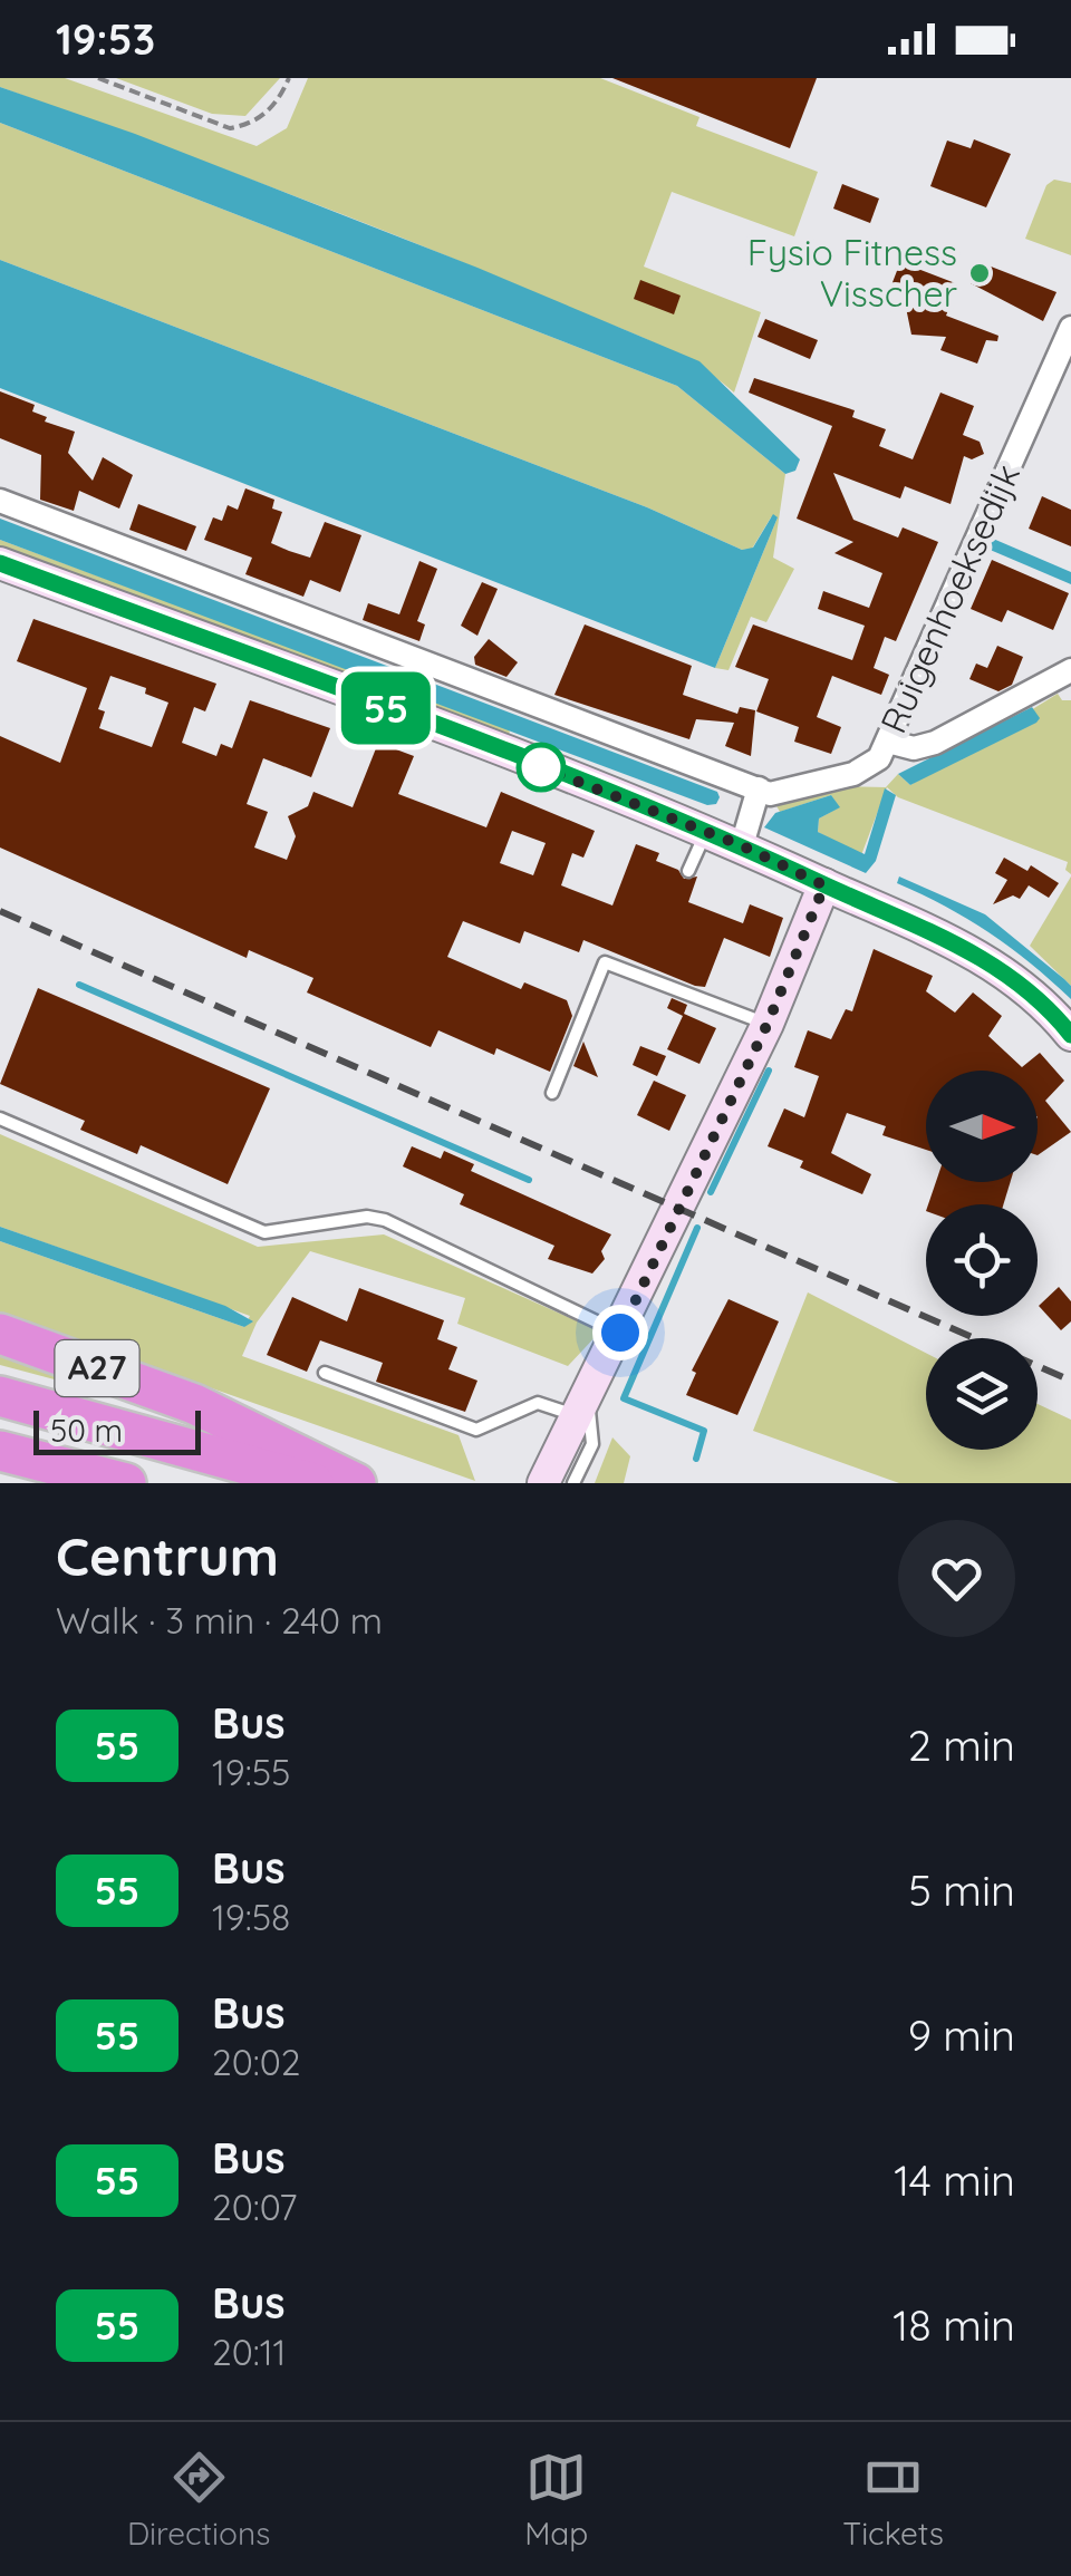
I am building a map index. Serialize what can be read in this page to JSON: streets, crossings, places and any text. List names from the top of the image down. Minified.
{"streets":{"highway":["A27"],"street":["Ruigenhoeksedijk"]},"places":["Fysio Fitness Visscher"],"lines":["bus line 55"],"scale_bar":"50 m","north":"right","page":{"status":"19:53","on_map":"55","scale":"50 m","heading":["Centrum","Walk · 3 min · 240 m"],"list":[{"mark":"55","name":"Bus","note":"19:55","value":"2 min"},{"mark":"55","name":"Bus","note":"19:58","value":"5 min"},{"mark":"55","name":"Bus","note":"20:02","value":"9 min"},{"mark":"55","name":"Bus","note":"20:07","value":"14 min"},{"mark":"55","name":"Bus","note":"20:11","value":"18 min"}],"tabs":["Directions","Map","Tickets"]}}
